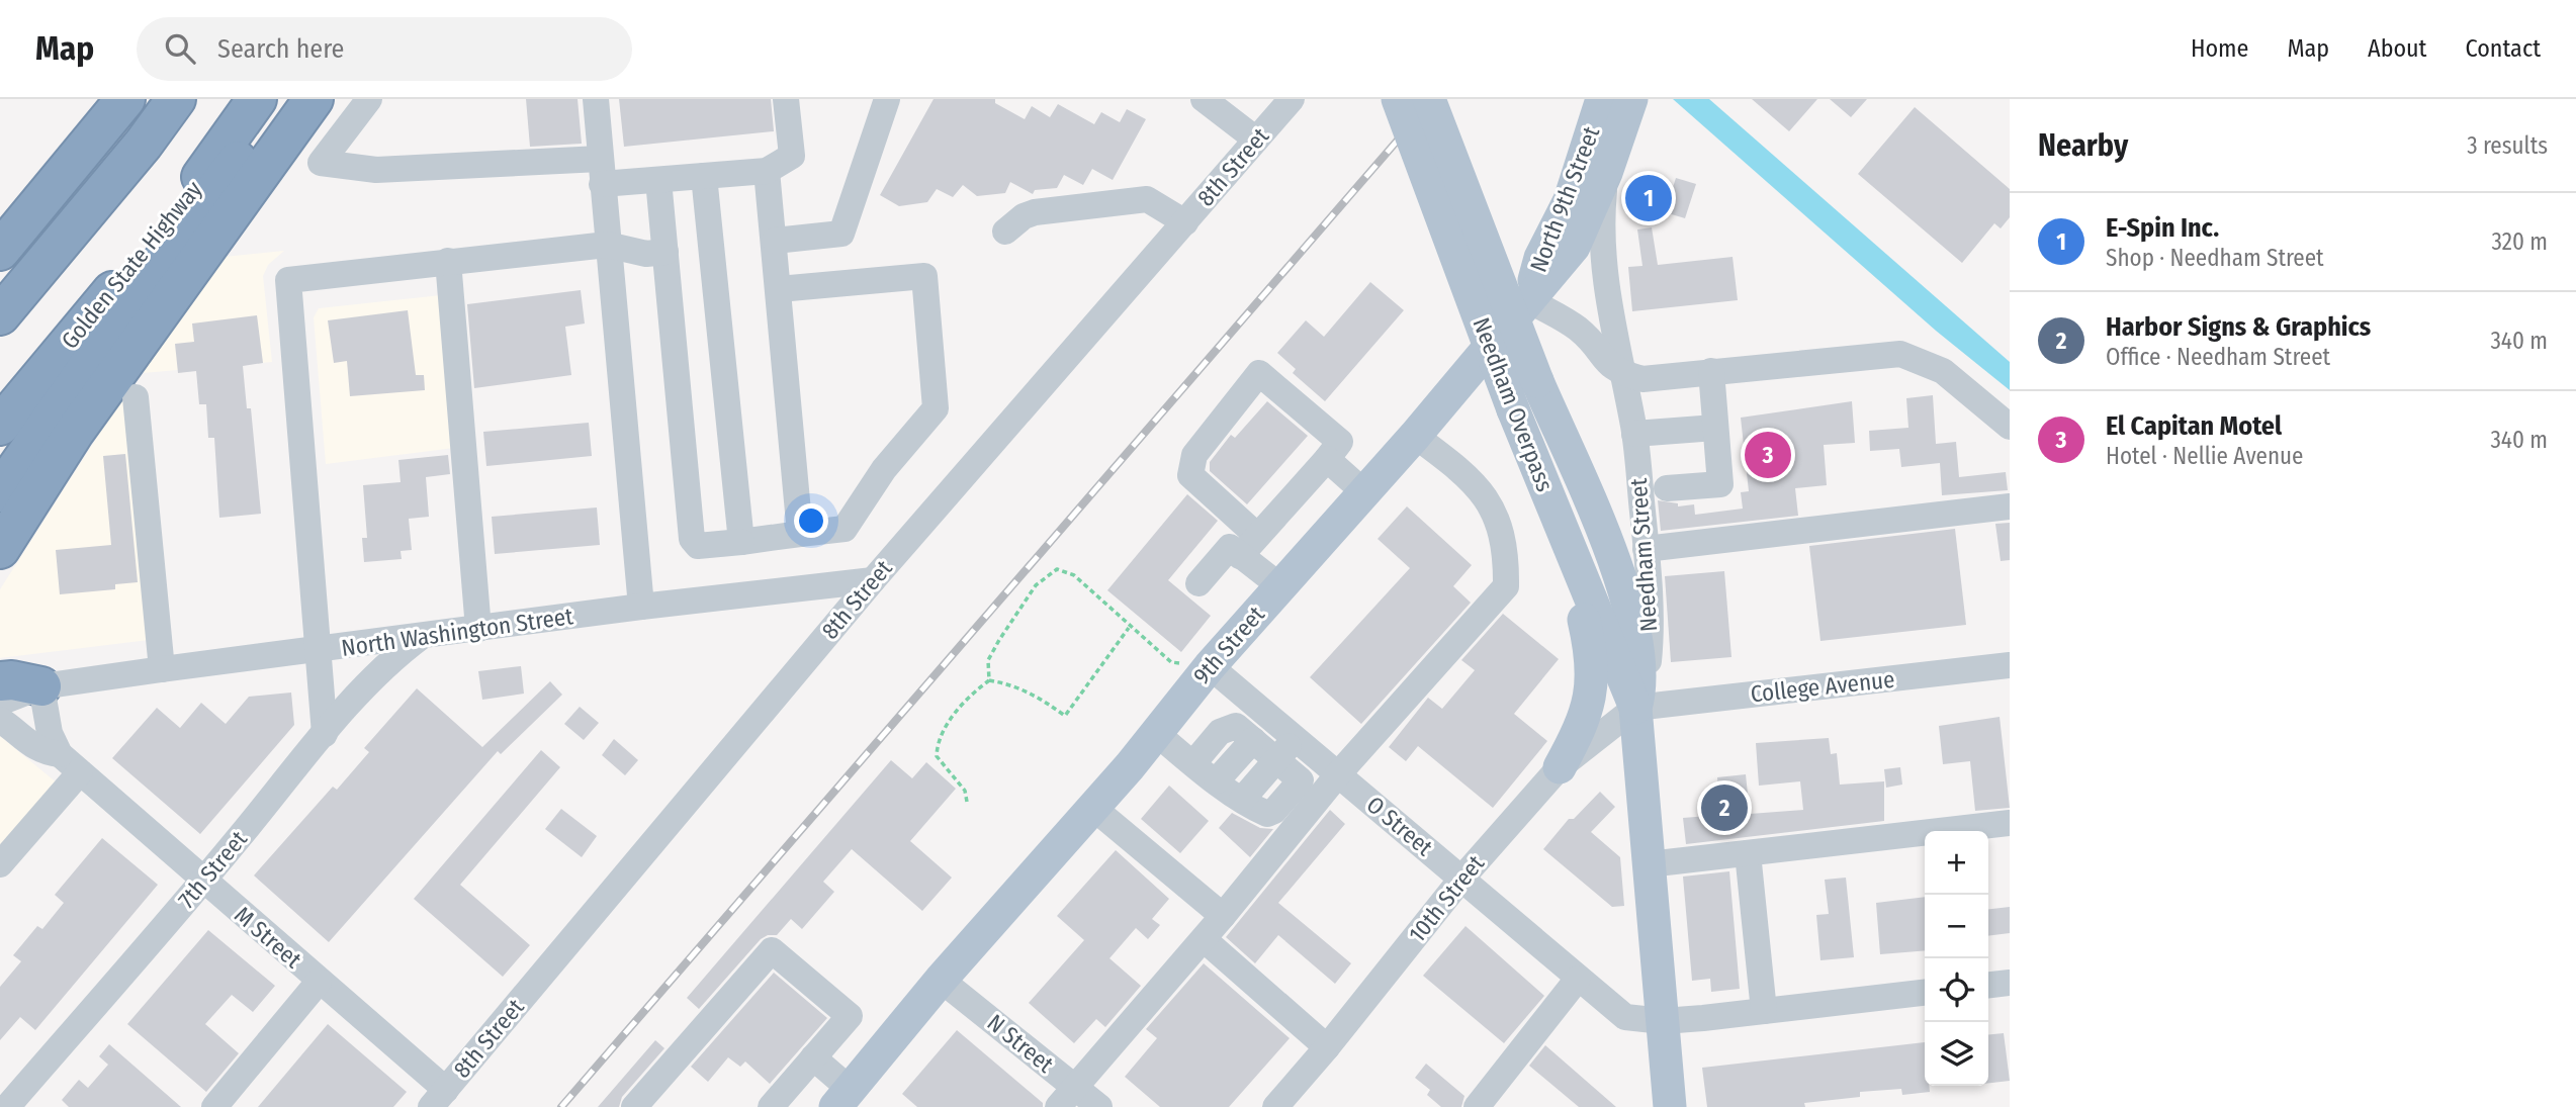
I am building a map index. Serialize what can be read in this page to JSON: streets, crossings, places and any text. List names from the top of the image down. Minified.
{"streets":{"highway":["Golden State Highway"],"main road":["North 9th Street","Needham Overpass","Needham Street","9th Street"],"street":["8th Street","North Washington Street","College Avenue","O Street","7th Street","10th Street","M Street","N Street"]},"crossings":[["8th Street","North Washington Street"],["8th Street","M Street"],["North 9th Street","Needham Street"],["North 9th Street","9th Street"],["Needham Overpass","Needham Street"],["Needham Overpass","College Avenue"],["Needham Overpass","10th Street"],["Needham Street","9th Street"],["Needham Street","College Avenue"],["Needham Street","O Street"],["Needham Street","10th Street"],["North Washington Street","7th Street"],["North Washington Street","M Street"],["9th Street","O Street"],["9th Street","N Street"],["College Avenue","10th Street"],["O Street","10th Street"],["7th Street","M Street"]],"page":{"header":"Map","search":"Search here","nav":["Home","Map","About","Contact"],"heading":["Nearby","3 results"],"pins":["1","3","2"],"list":[{"mark":"1","name":"E-Spin Inc.","note":"Shop · Needham Street","value":"320 m"},{"mark":"2","name":"Harbor Signs & Graphics","note":"Office · Needham Street","value":"340 m"},{"mark":"3","name":"El Capitan Motel","note":"Hotel · Nellie Avenue","value":"340 m"}],"map_buttons":["+","−"]}}
